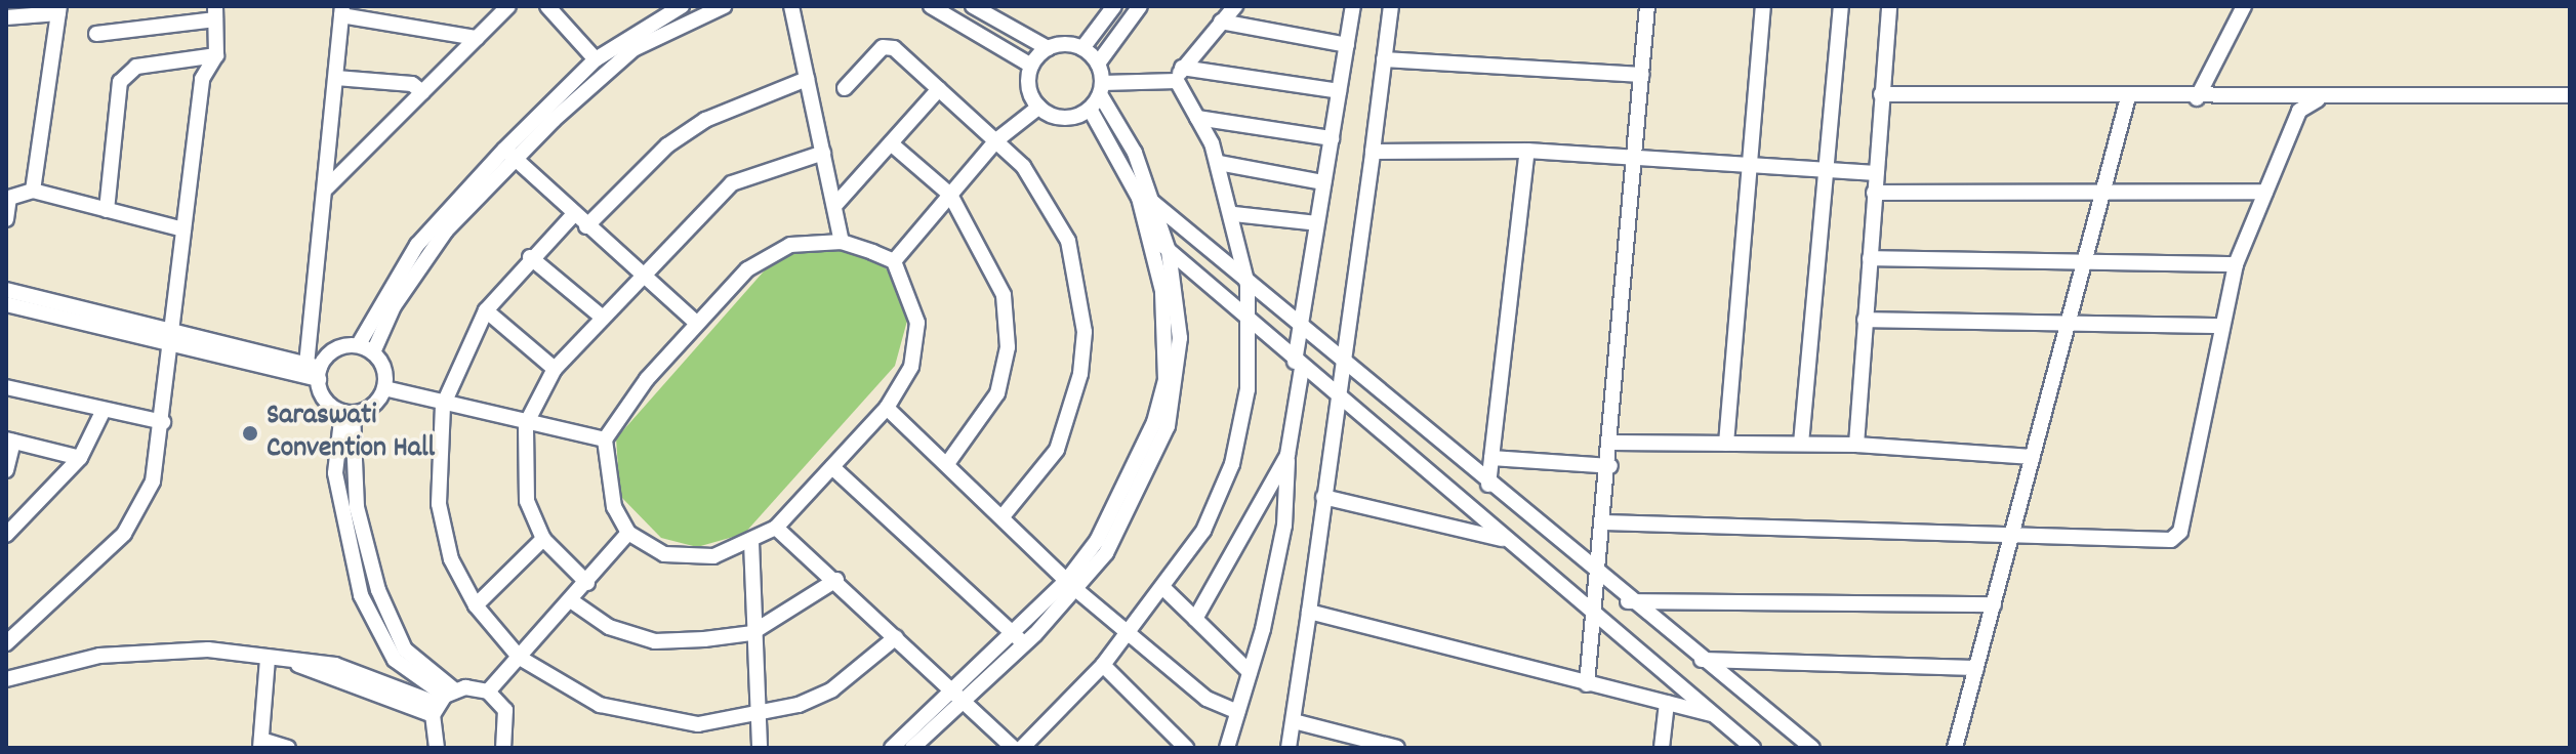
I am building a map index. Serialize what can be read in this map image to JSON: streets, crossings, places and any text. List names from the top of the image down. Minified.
{"places":["Saraswati Convention Hall"]}
